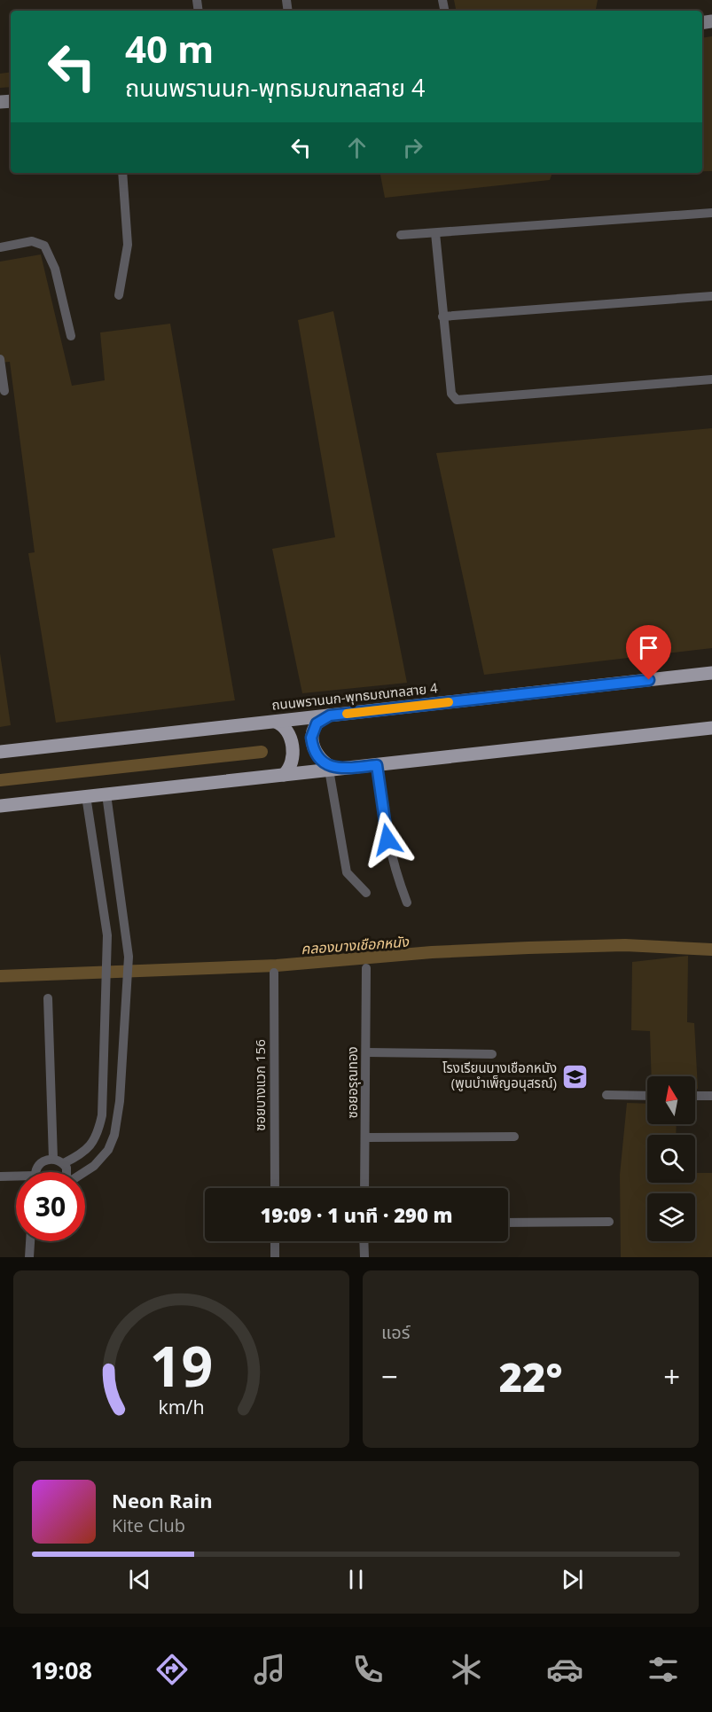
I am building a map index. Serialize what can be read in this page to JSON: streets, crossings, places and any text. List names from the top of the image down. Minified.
{"streets":{"main road":["ถนนพรานนก-พุทธมณฑลสาย 4"],"street":["ซอยอรุณทอง","ซอยบางแวก 156"]},"water":["คลองบางเชือกหนัง"],"places":{"school or university":["โรงเรียนบางเชือกหนัง (พูนบำเพ็ญอนุสรณ์)"]},"north":"top","page":{"turn":["40 m","ถนนพรานนก-พุทธมณฑลสาย 4"],"limit":"30","trip":"19:09 · 1 นาที · 290 m","tile":"แอร์","heat":["−","22°","+"],"song":["Neon Rain","Kite Club"],"tabs":"19:08","gauge":["19","km/h"]}}
